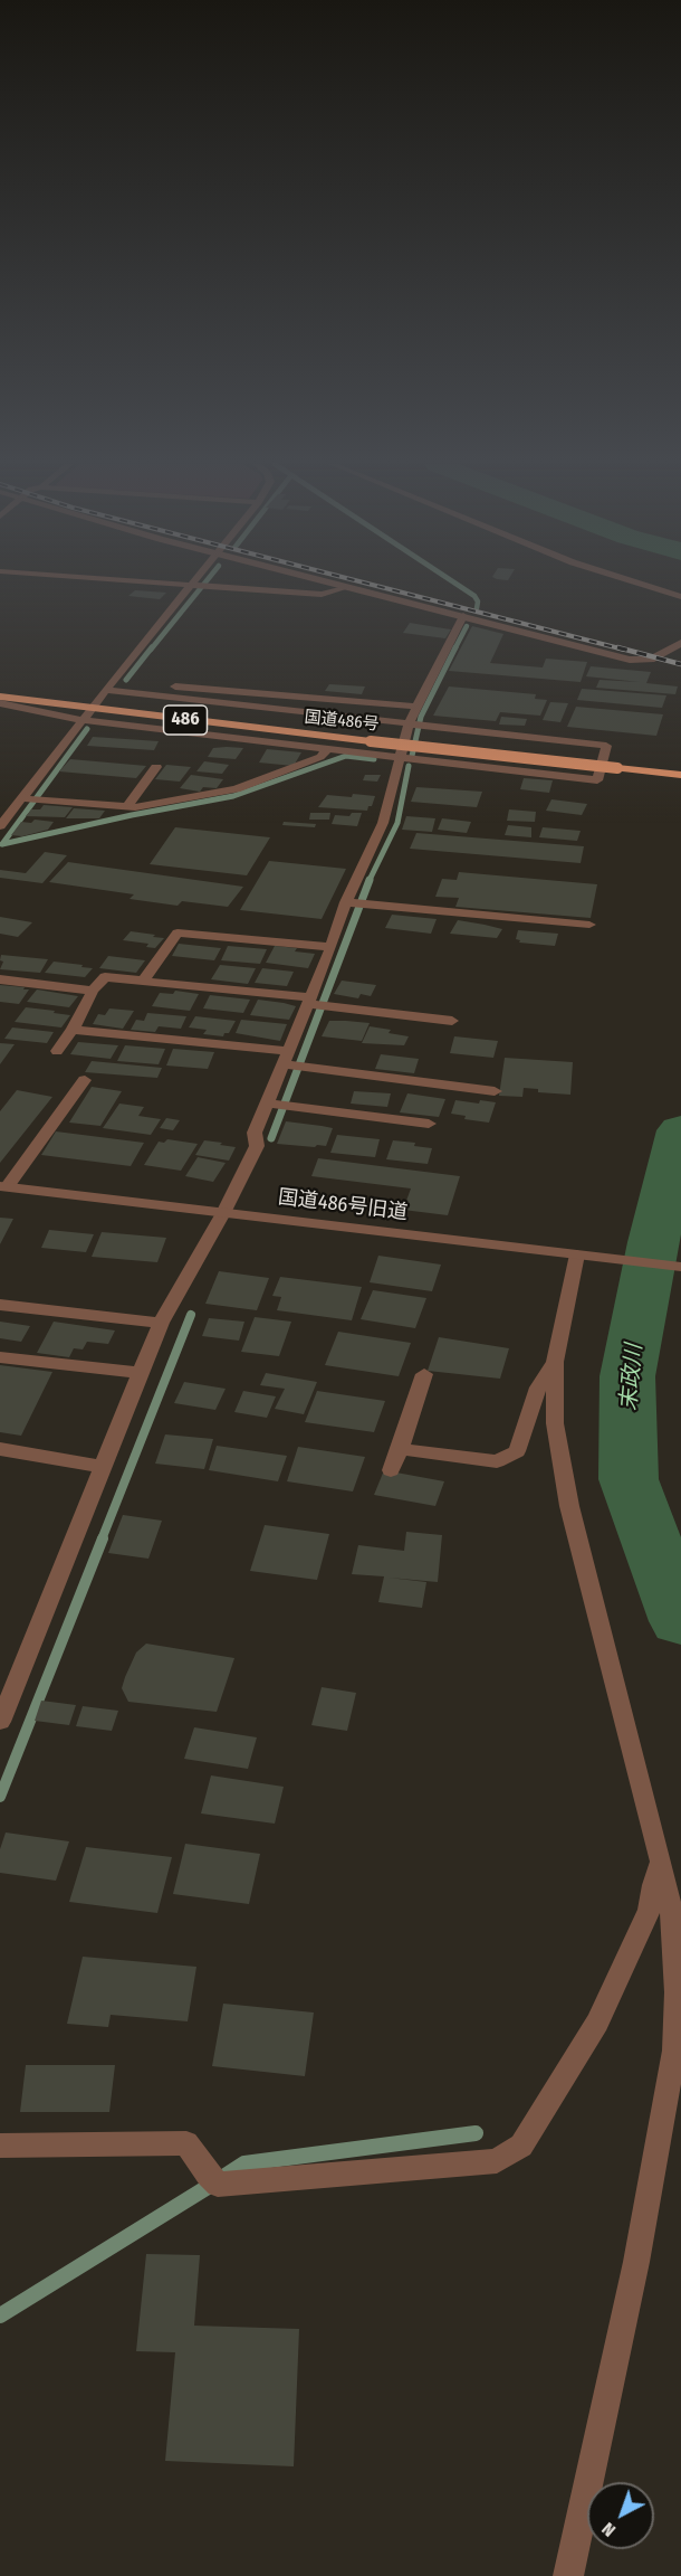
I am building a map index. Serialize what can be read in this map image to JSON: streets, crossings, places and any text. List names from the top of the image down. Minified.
{"streets":{"highway":["486","国道486号"],"street":["国道486号旧道"]},"water":["末政川"],"north":"bottom left"}
